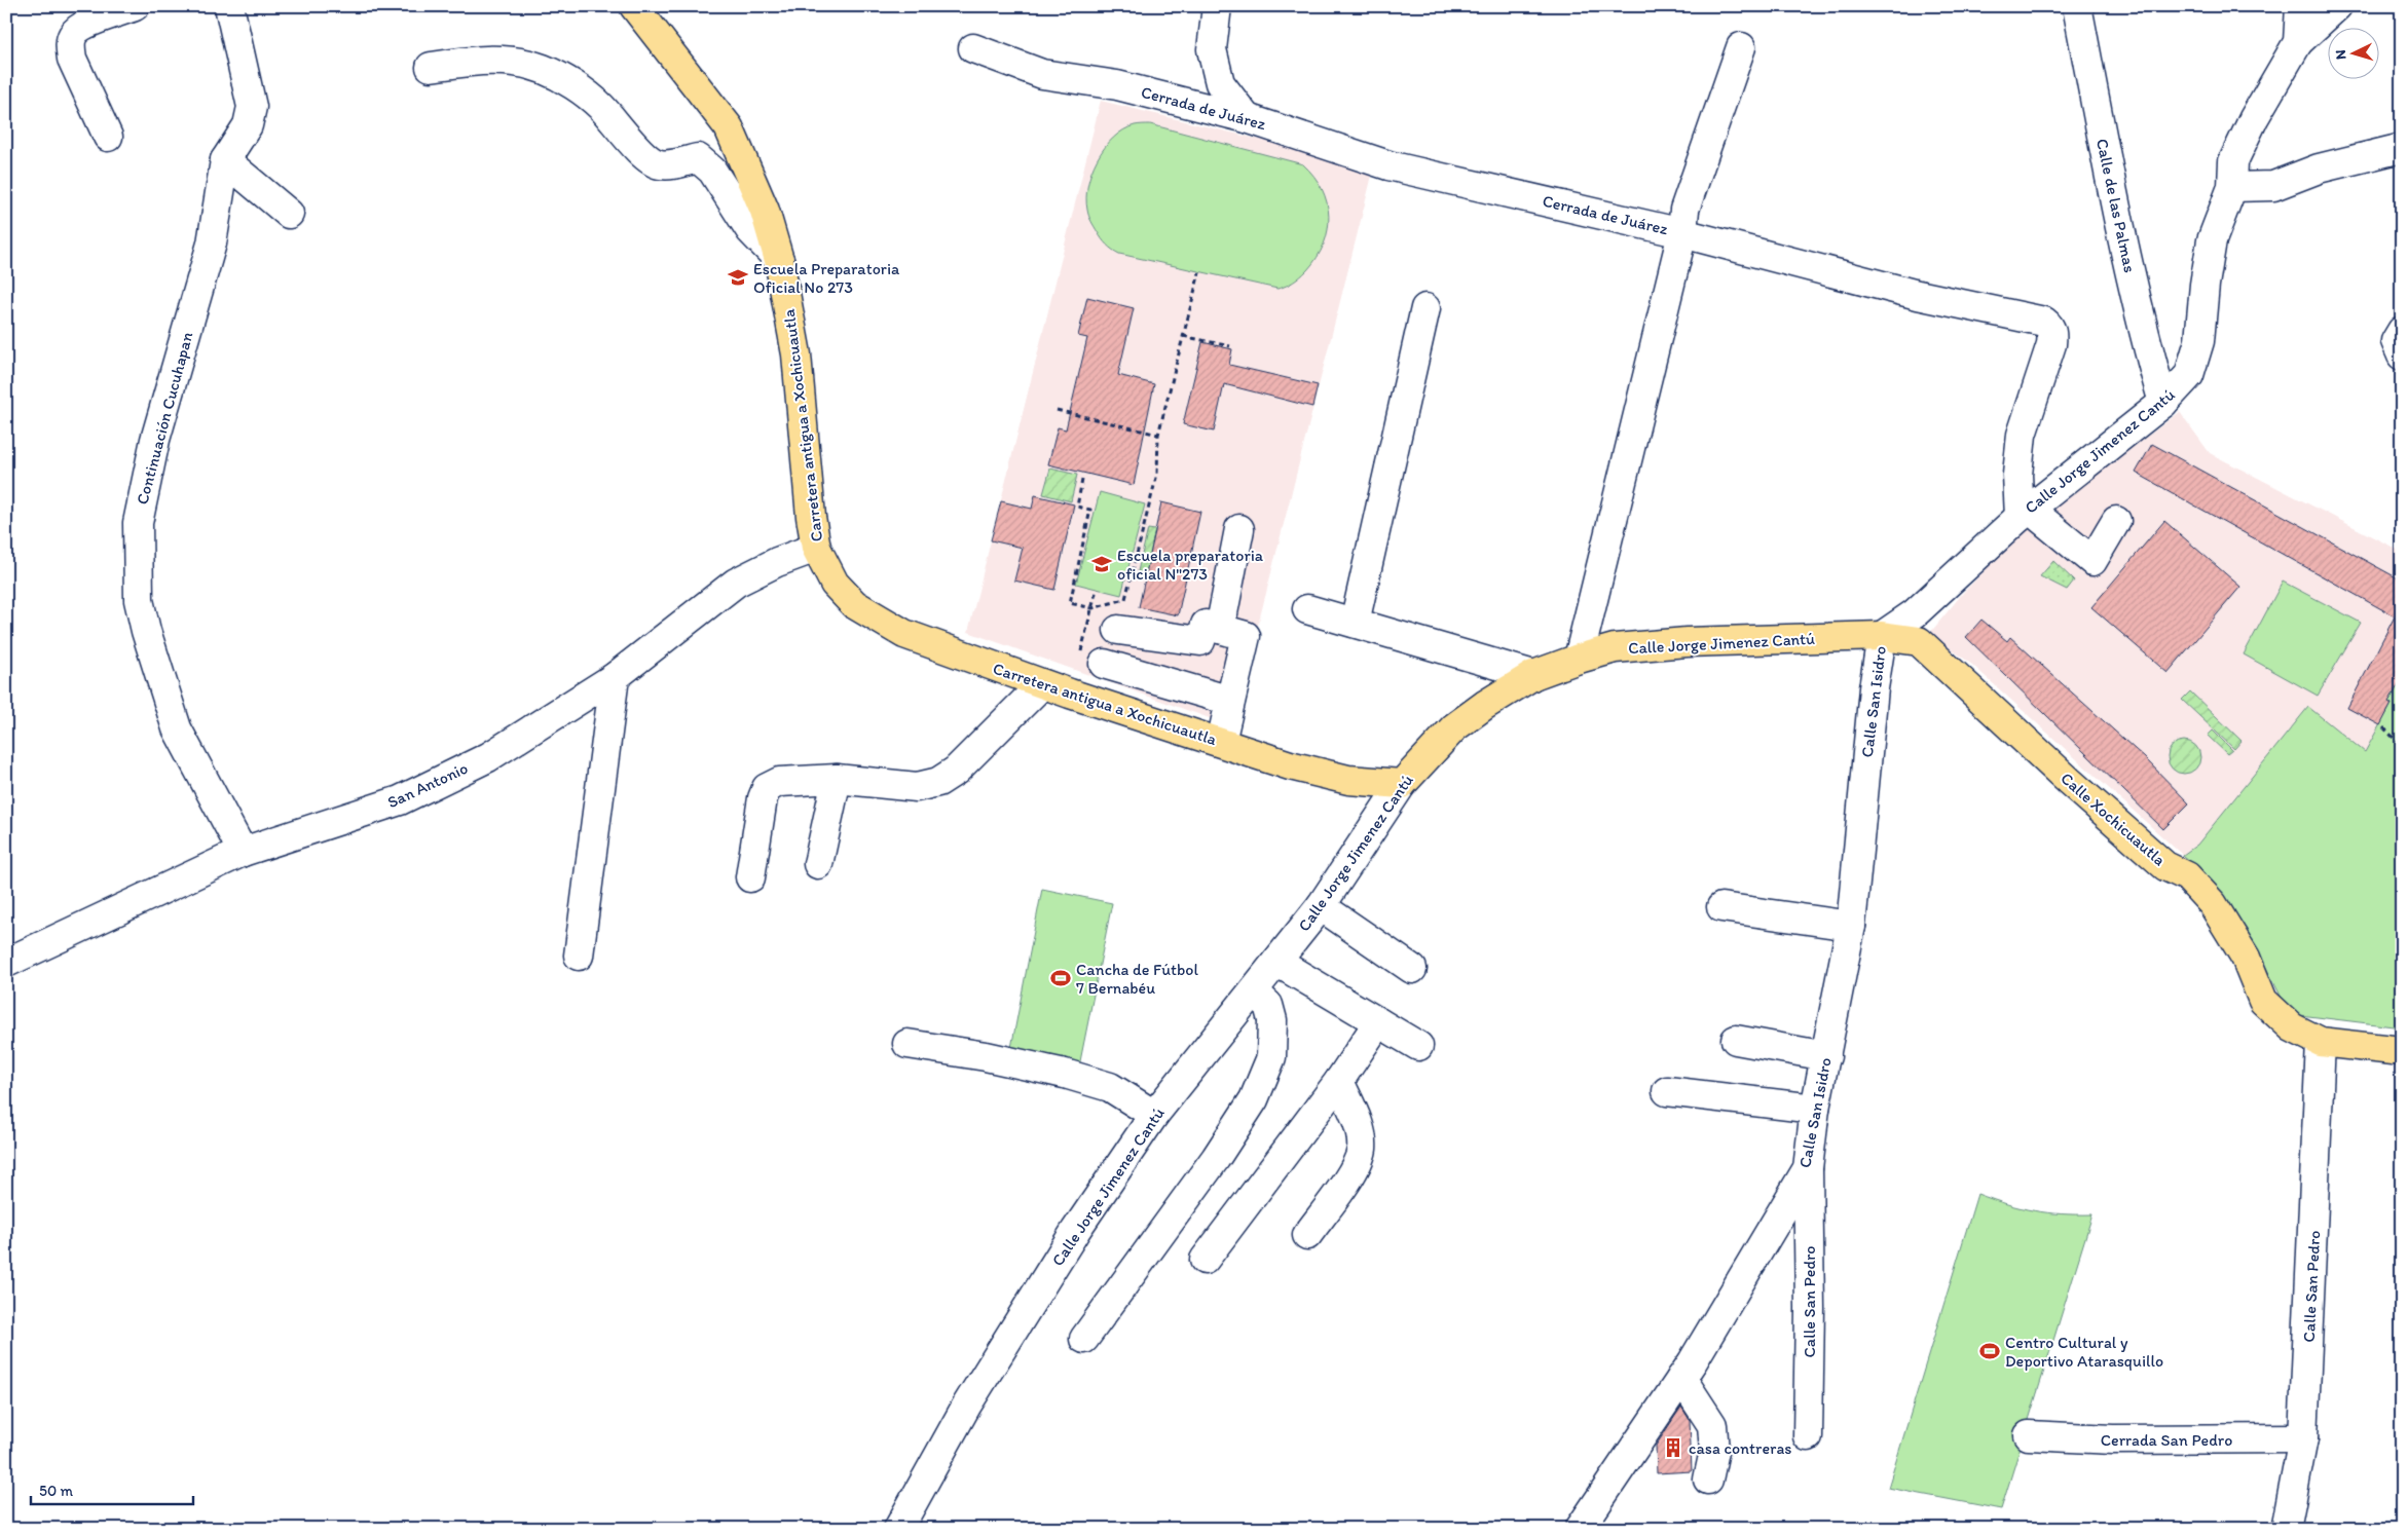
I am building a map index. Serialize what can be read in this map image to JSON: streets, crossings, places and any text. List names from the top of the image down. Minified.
{"streets":{"main road":["Carretera antigua a Xochicuautla","Calle Jorge Jimenez Cantú","Calle Xochicuautla"],"street":["Cerrada de Juárez","Calle de las Palmas","Continuación Cucuhapan","Calle San Isidro","San Antonio","Calle San Pedro","Cerrada San Pedro"]},"crossings":[["Cerrada de Juárez","Calle Jorge Jimenez Cantú"],["Calle de las Palmas","Calle Jorge Jimenez Cantú"],["Continuación Cucuhapan","San Antonio"],["Carretera antigua a Xochicuautla","Calle Jorge Jimenez Cantú"],["Carretera antigua a Xochicuautla","San Antonio"],["Calle Jorge Jimenez Cantú","Calle San Isidro"],["Calle Jorge Jimenez Cantú","Calle Xochicuautla"],["Calle San Isidro","Calle Xochicuautla"],["Calle San Isidro","Calle San Pedro"],["Calle Xochicuautla","Calle San Pedro"],["Calle San Pedro","Cerrada San Pedro"]],"places":{"school or university":["Escuela Preparatoria Oficial No 273","Escuela preparatoria oficial N\"273"],"sports":["Cancha de Fútbol 7 Bernabéu","Centro Cultural y Deportivo Atarasquillo"],"building":["casa contreras"]},"scale_bar":"50 m","north":"left"}
